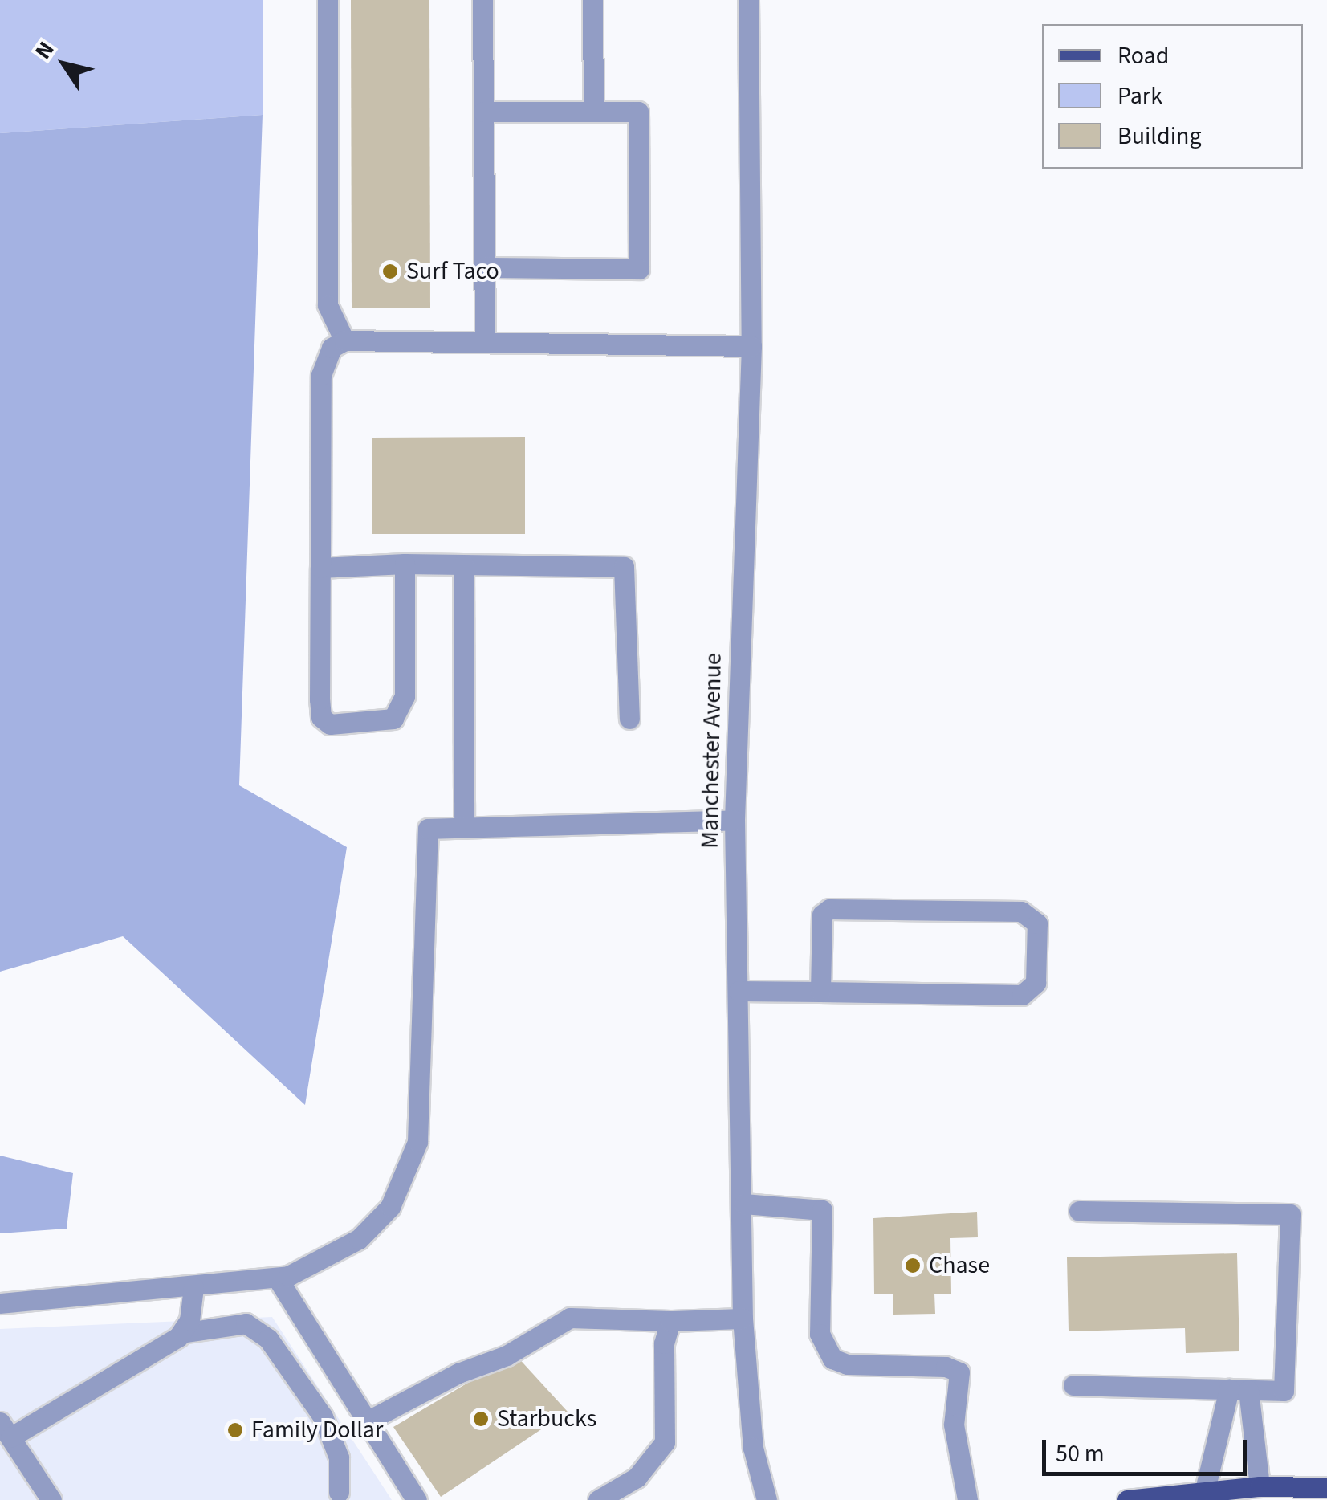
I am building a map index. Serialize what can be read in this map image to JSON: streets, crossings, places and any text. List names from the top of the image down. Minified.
{"streets":{"street":["Manchester Avenue"]},"places":["Surf Taco","Chase","Starbucks","Family Dollar"],"legend":["Road","Park","Building"],"scale_bar":"50 m","north":"top left"}
